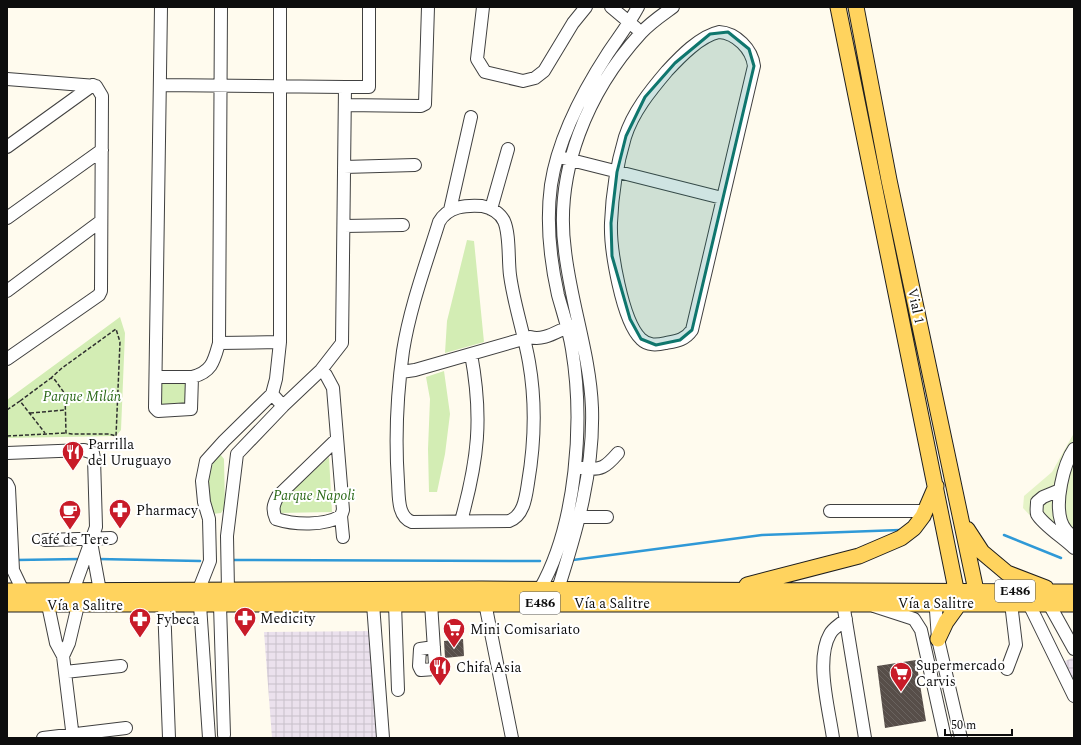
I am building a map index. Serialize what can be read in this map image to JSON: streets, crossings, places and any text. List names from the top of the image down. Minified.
{"streets":{"main road":["Vial 1","E486","Vía a Salitre"]},"crossings":[["Vial 1","Vía a Salitre"]],"parks":["Parque Milán","Parque Napoli"],"places":{"restaurant":["Parrilla del Uruguayo","Chifa Asia"],"pharmacy":["Pharmacy","Medicity","Fybeca"],"cafe":["Café de Tere"],"supermarket":["Mini Comisariato","Supermercado Carvis"]},"scale_bar":"50 m"}
